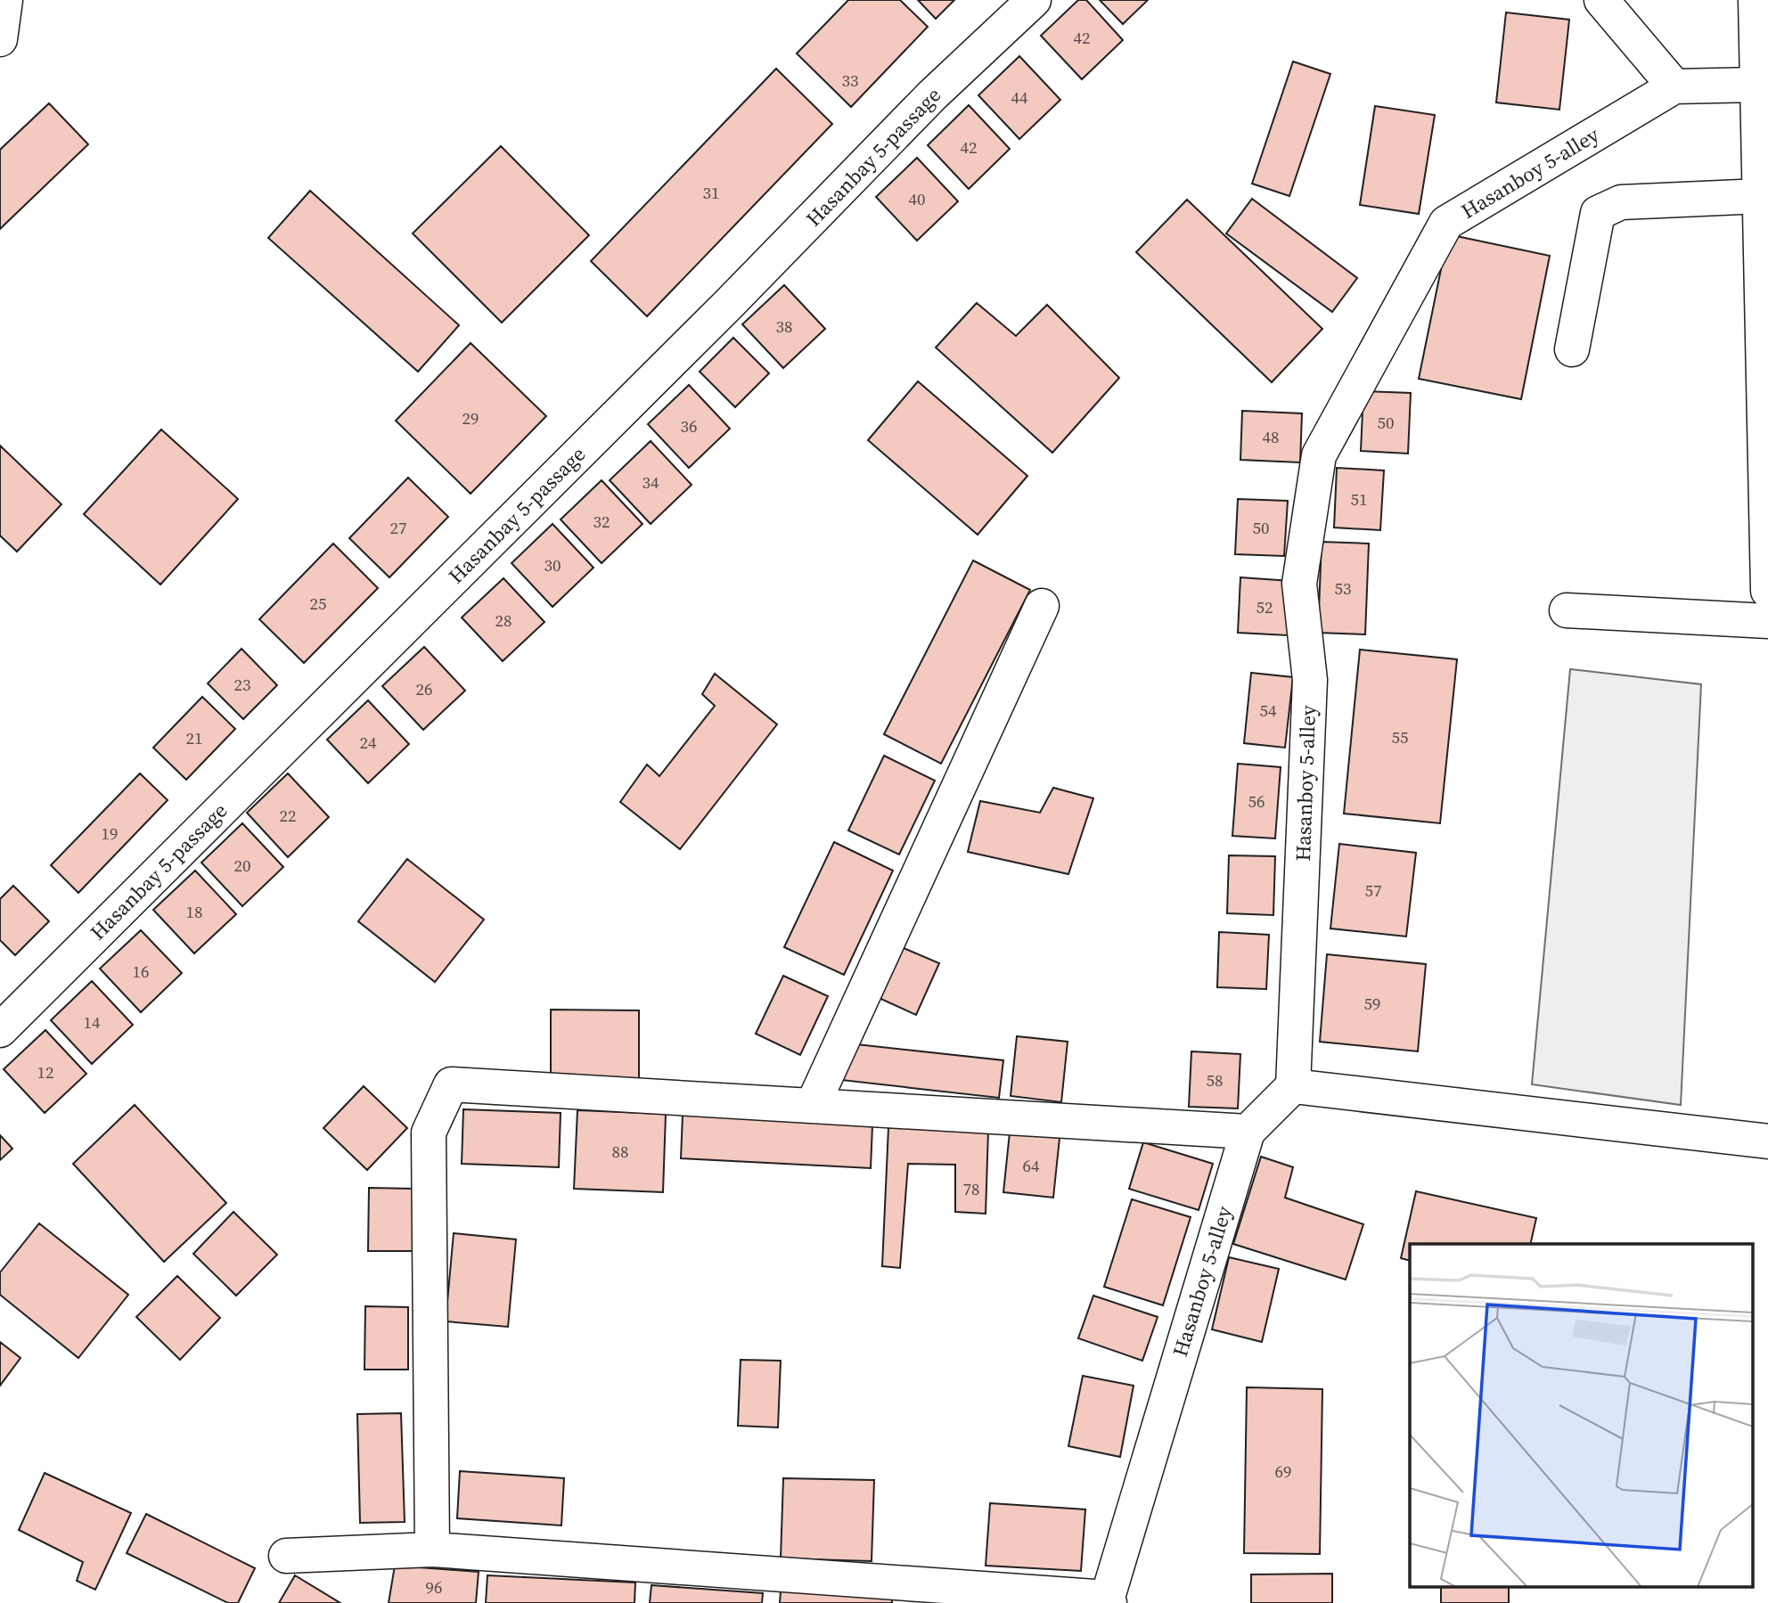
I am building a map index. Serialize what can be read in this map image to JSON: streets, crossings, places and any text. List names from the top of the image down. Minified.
{"streets":{"main road":["Hasanbay 5-passage","Hasanboy 5-alley"]},"house_numbers":["42","33","44","42","31","40","38","29","50","36","48","34","51","32","27","50","30","53","25","52","28","23","26","54","55","21","24","56","22","19","20","57","18","16","59","14","12","58","88","64","78","69","96"]}
